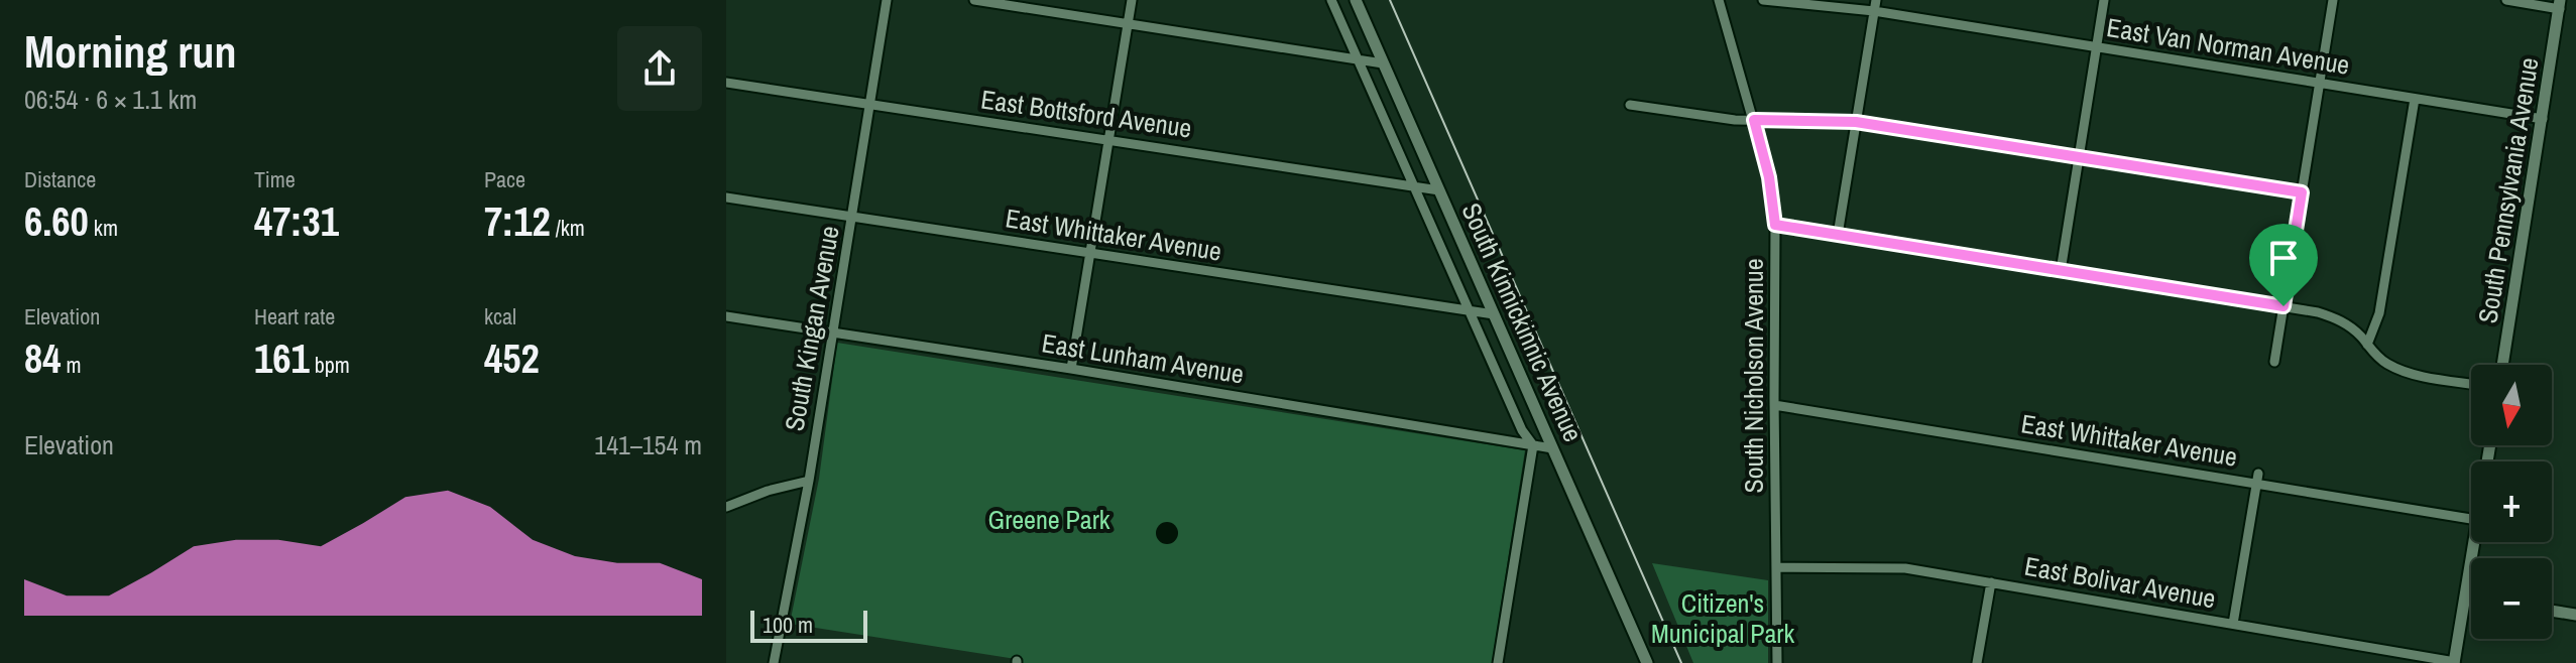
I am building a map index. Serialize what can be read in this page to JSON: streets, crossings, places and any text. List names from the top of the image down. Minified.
{"streets":{"street":["East Van Norman Avenue","East Bottsford Avenue","South Pennsylvania Avenue","East Whittaker Avenue","South Kinnickinnic Avenue","South Kingan Avenue","East Lunham Avenue","South Nicholson Avenue","East Bolivar Avenue"]},"crossings":[["East Van Norman Avenue","South Pennsylvania Avenue"],["East Bottsford Avenue","South Kinnickinnic Avenue"],["East Bottsford Avenue","South Kingan Avenue"],["East Whittaker Avenue","South Kinnickinnic Avenue"],["East Whittaker Avenue","South Kingan Avenue"],["East Whittaker Avenue","South Nicholson Avenue"],["South Kinnickinnic Avenue","East Lunham Avenue"],["South Kingan Avenue","East Lunham Avenue"],["South Nicholson Avenue","East Bolivar Avenue"]],"parks":["Greene Park","Citizen's Municipal Park"],"scale_bar":"100 m","north":"bottom","page":{"heading":["Morning run","06:54 · 6 × 1.1 km"],"stats":[["Distance","6.60 km"],["Time","47:31"],["Pace","7:12 /km"],["Elevation","84 m"],["Heart rate","161 bpm"],["kcal","452"]],"map_buttons":["+","−"],"chart":["Elevation","141–154 m"],"scale":"100 m"}}
